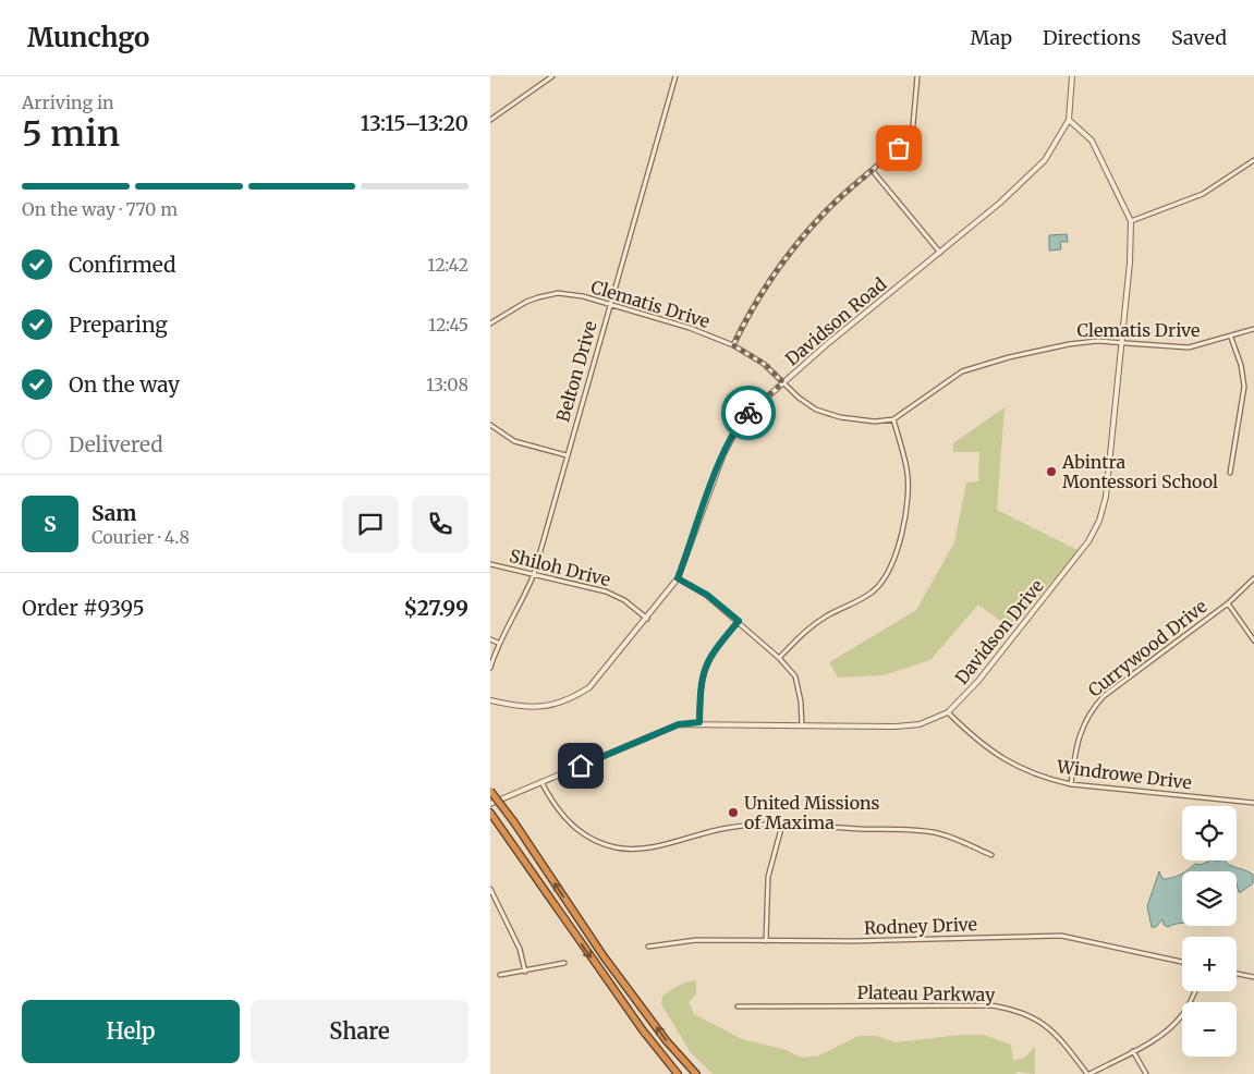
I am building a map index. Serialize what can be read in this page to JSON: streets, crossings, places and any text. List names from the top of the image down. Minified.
{"streets":{"street":["Clematis Drive","Davidson Road","Belton Drive","Shiloh Drive","Davidson Drive","Currywood Drive","Windrowe Drive","Rodney Drive","Plateau Parkway"]},"crossings":[["Clematis Drive","Davidson Road"],["Clematis Drive","Belton Drive"],["Clematis Drive","Davidson Drive"],["Davidson Road","Shiloh Drive"],["Davidson Road","Davidson Drive"],["Belton Drive","Shiloh Drive"],["Davidson Drive","Windrowe Drive"],["Currywood Drive","Windrowe Drive"]],"places":["Abintra Montessori School","United Missions of Maxima"],"page":{"header":"Munchgo","nav":["Map","Directions","Saved"],"heading":["5 min","Arriving in","13:15–13:20"],"panel":["Sam","Courier · 4.8","Order #9395","$27.99"],"bar":"On the way · 770 m","list":[["Confirmed","12:42"],["Preparing","12:45"],["On the way","13:08"],"Delivered"],"round":"S","map_buttons":["+","−"],"buttons":["Help","Share"]}}
